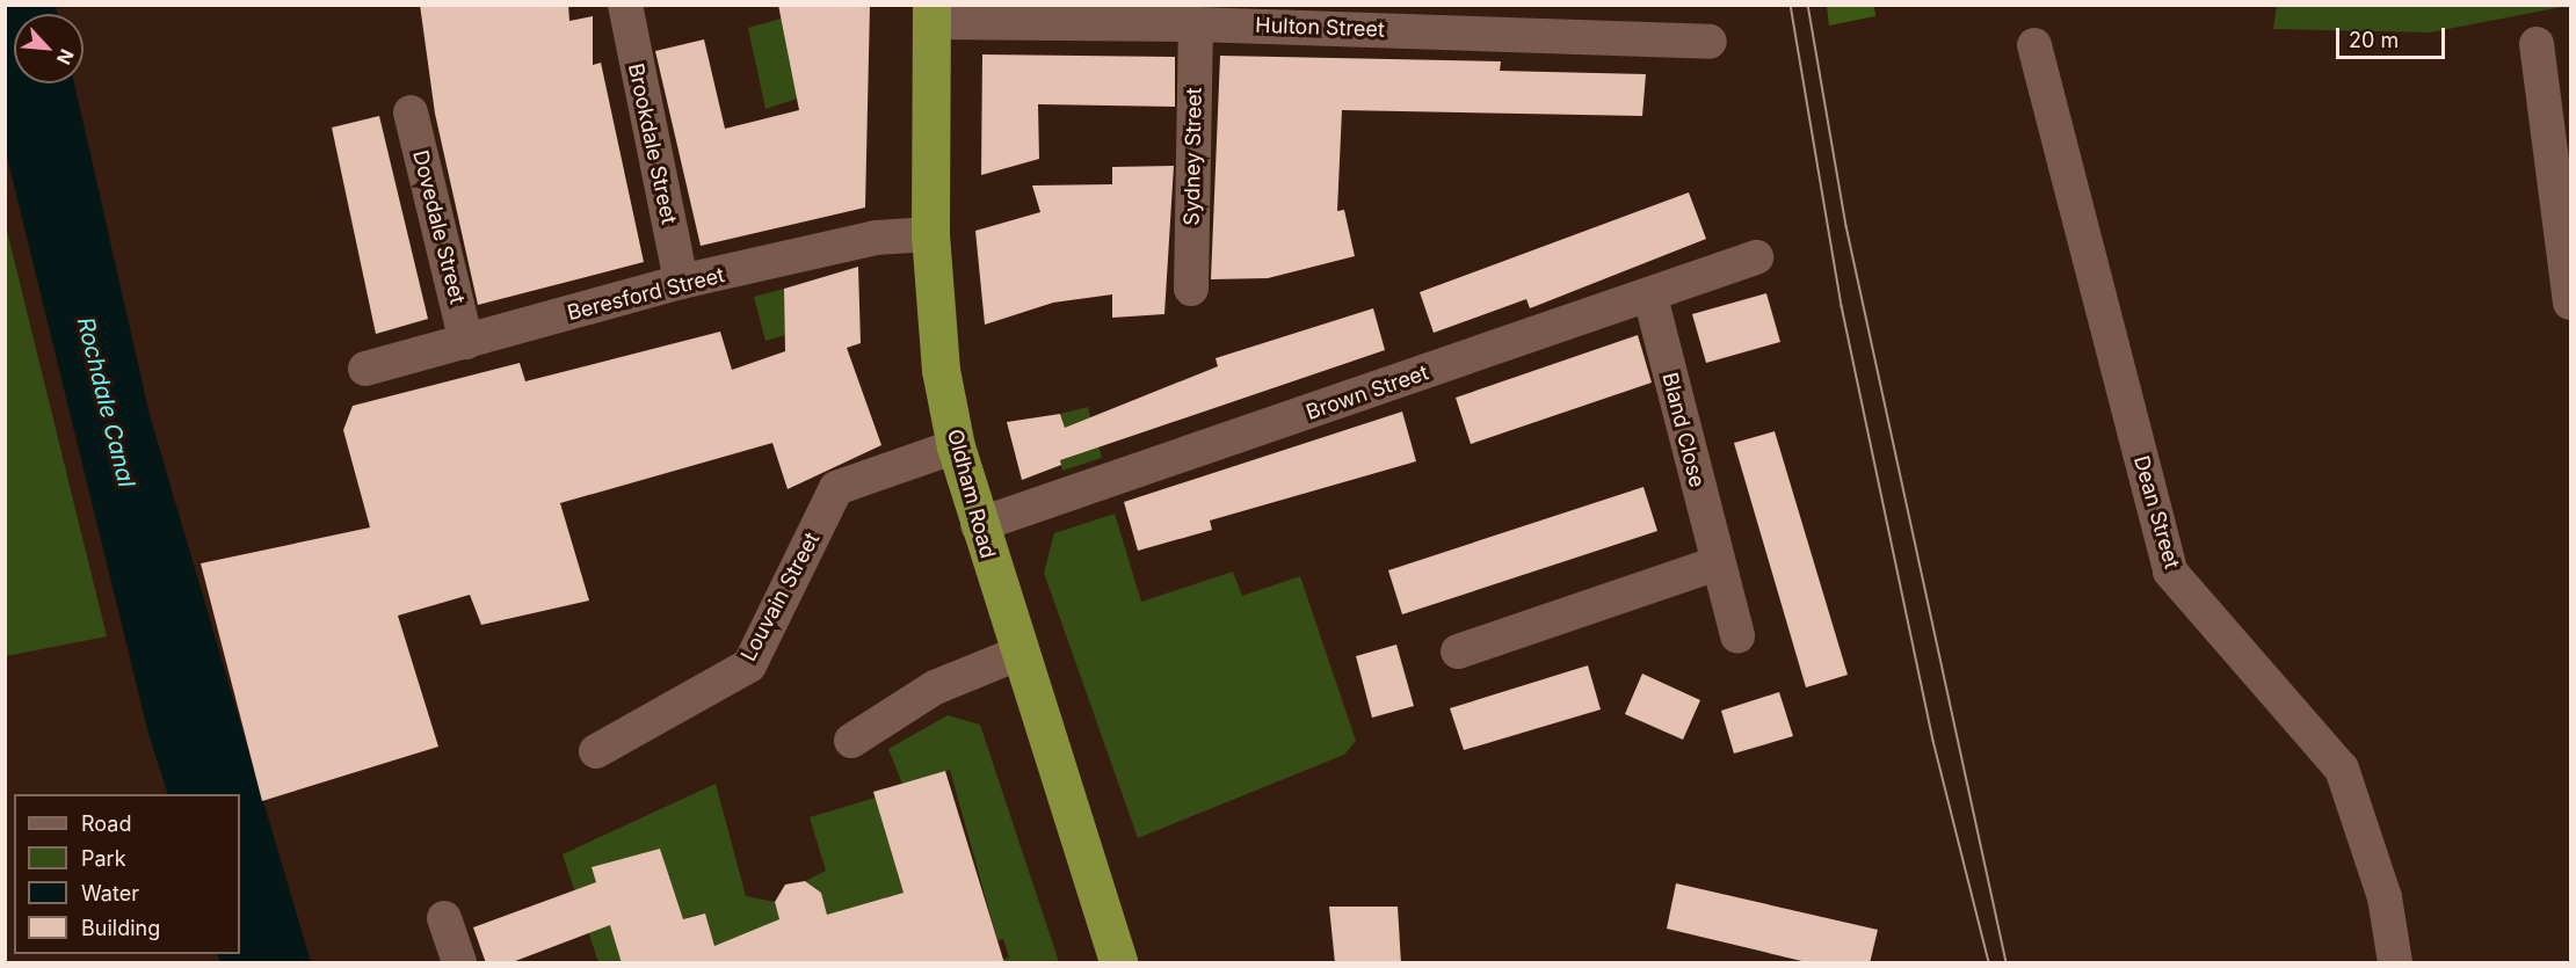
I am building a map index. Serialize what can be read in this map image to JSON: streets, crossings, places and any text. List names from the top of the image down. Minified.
{"streets":{"highway":["Oldham Road"],"street":["Hulton Street","Brookdale Street","Sydney Street","Dovedale Street","Beresford Street","Brown Street","Bland Close","Dean Street","Louvain Street"]},"crossings":[["Hulton Street","Sydney Street"],["Hulton Street","Oldham Road"],["Brookdale Street","Beresford Street"],["Dovedale Street","Beresford Street"],["Beresford Street","Oldham Road"],["Brown Street","Bland Close"],["Brown Street","Oldham Road"],["Oldham Road","Louvain Street"]],"water":["Rochdale Canal"],"legend":["Road","Park","Water","Building"],"scale_bar":"20 m","north":"bottom right"}
